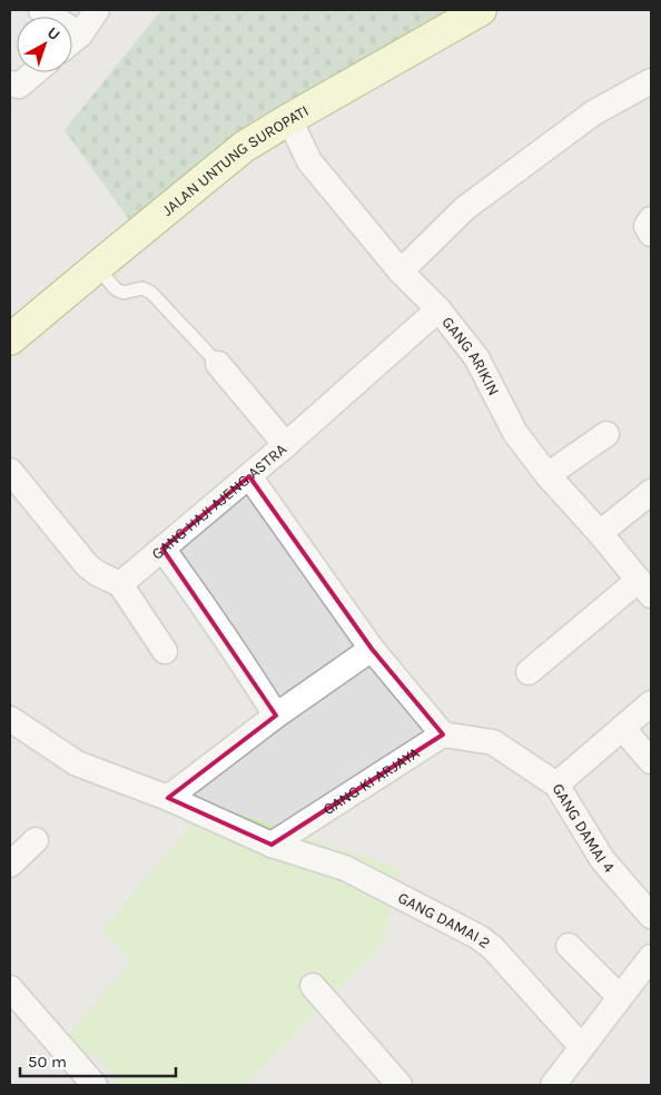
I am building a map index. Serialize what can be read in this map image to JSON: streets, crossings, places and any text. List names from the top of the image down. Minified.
{"streets":{"street":["JALAN UNTUNG SUROPATI","GANG ARIKIN","GANG HAJI AJENG ASTRA","GANG KI ARJAYA","GANG DAMAI 4","GANG DAMAI 2"]},"crossings":[["JALAN UNTUNG SUROPATI","GANG ARIKIN"],["GANG ARIKIN","GANG HAJI AJENG ASTRA"],["GANG KI ARJAYA","GANG DAMAI 4"],["GANG KI ARJAYA","GANG DAMAI 2"]],"scale_bar":"50 m","north":"top right"}
